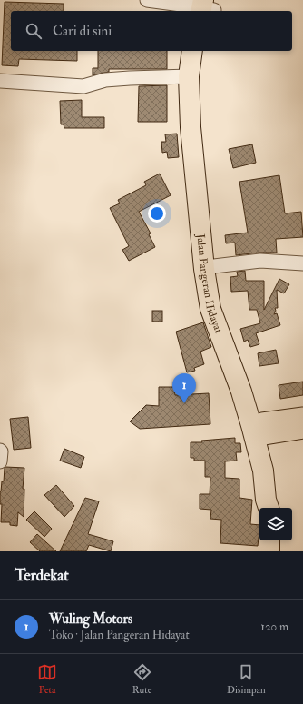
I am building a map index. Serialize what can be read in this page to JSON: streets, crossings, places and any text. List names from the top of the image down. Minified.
{"streets":{"highway":["Jalan Pangeran Hidayat"]},"page":{"search":"Cari di sini","pins":"1","heading":"Terdekat","list":[{"mark":"1","name":"Wuling Motors","note":"Toko · Jalan Pangeran Hidayat","value":"120 m"}],"nav":["Peta","Rute","Disimpan"]}}
